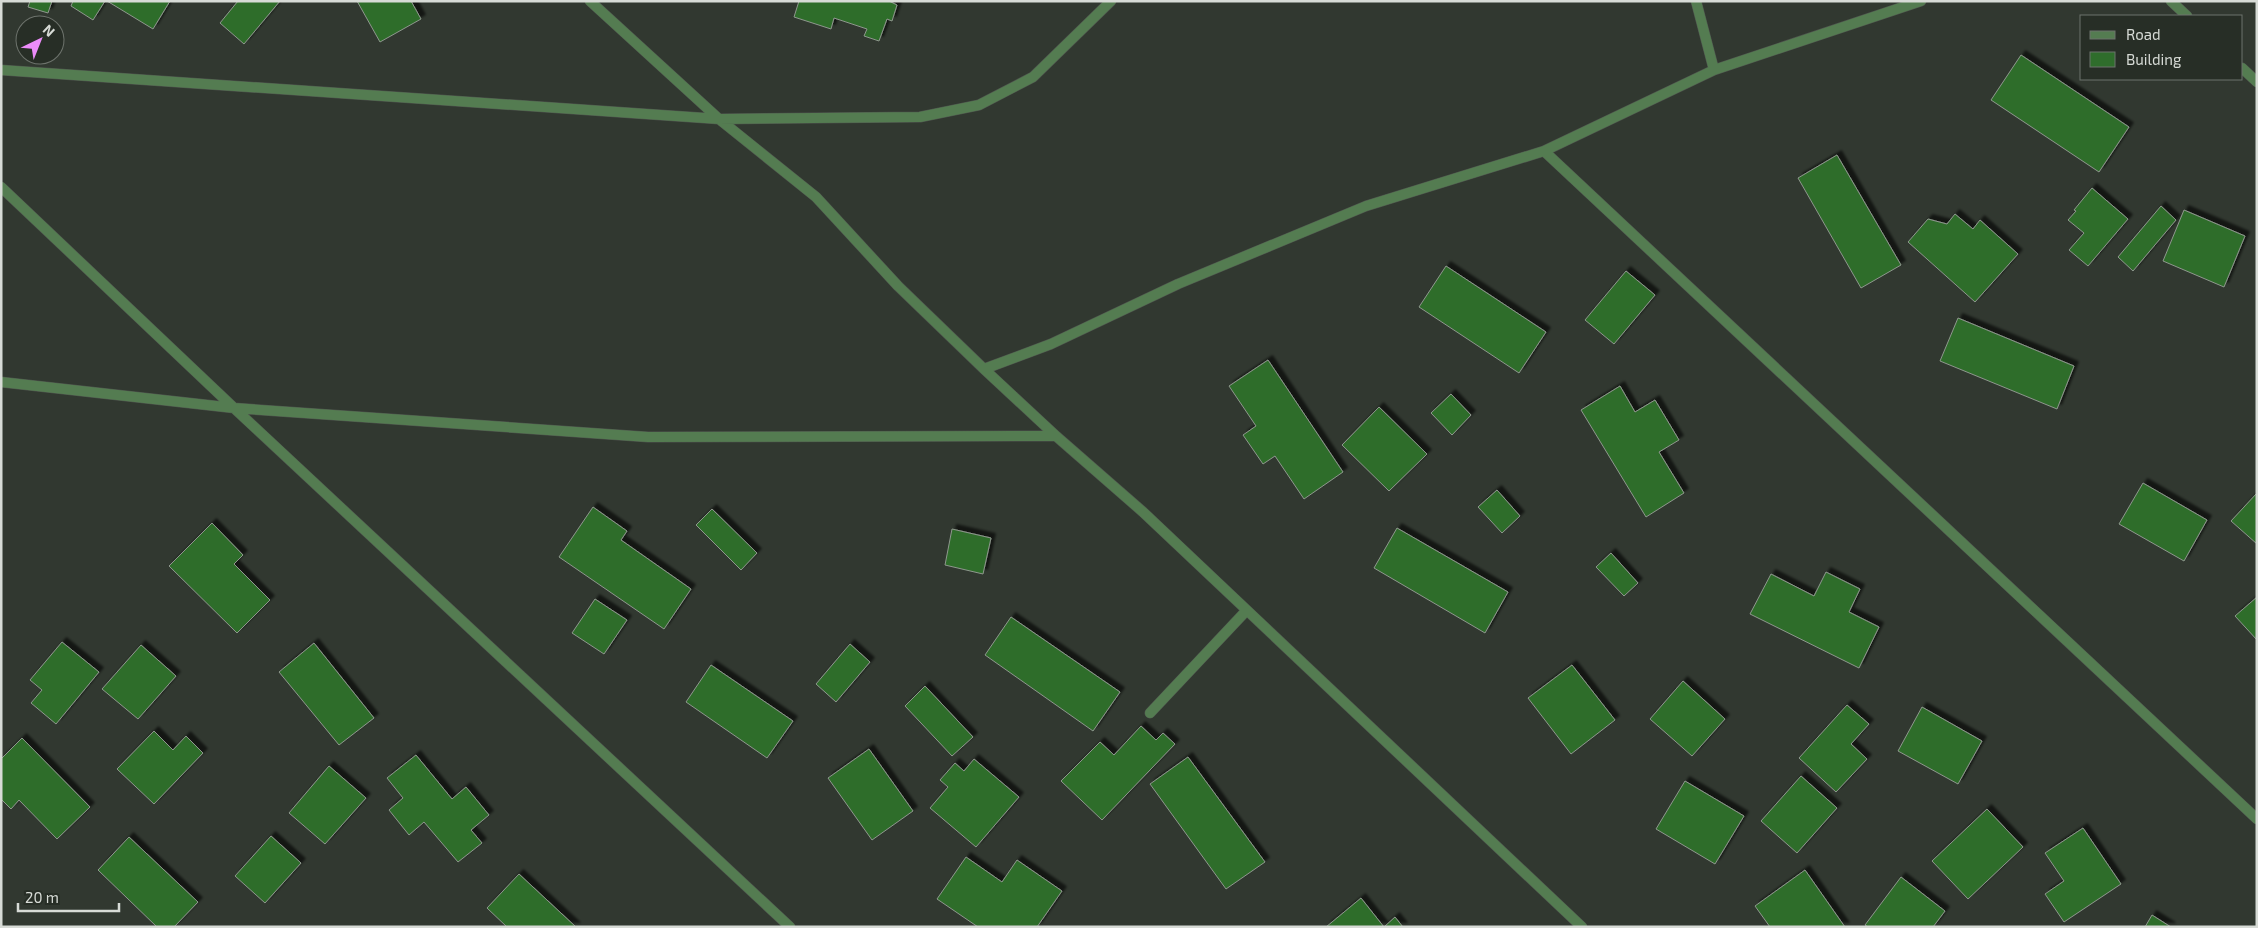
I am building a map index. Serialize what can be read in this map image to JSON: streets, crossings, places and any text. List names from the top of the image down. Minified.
{"legend":["Road","Building"],"scale_bar":"20 m","north":"top right"}
